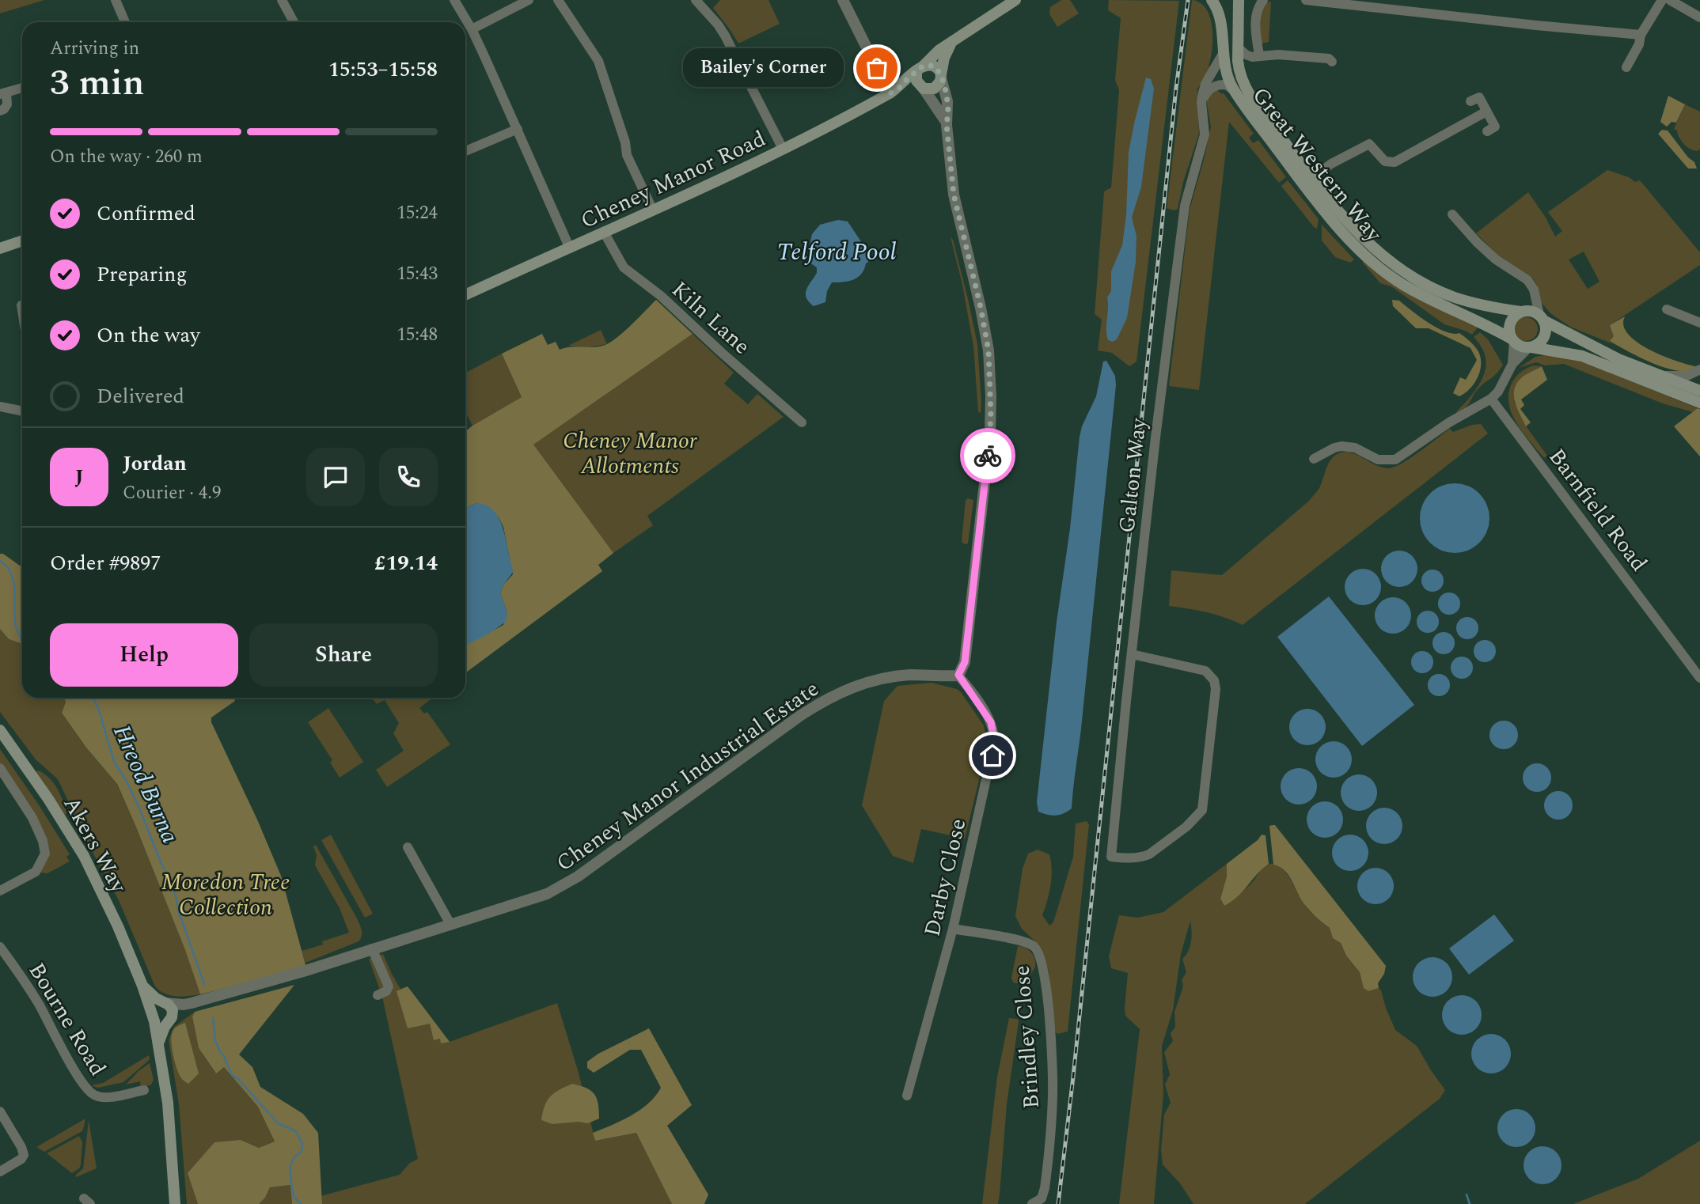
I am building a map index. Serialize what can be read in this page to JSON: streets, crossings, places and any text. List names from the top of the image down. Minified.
{"streets":{"main road":["Great Western Way","Cheney Manor Road","Akers Way"],"street":["Kiln Lane","Galton Way","Barnfield Road","Cheney Manor Industrial Estate","Darby Close","Bourne Road","Brindley Close"]},"crossings":[["Great Western Way","Galton Way"],["Cheney Manor Road","Kiln Lane"],["Cheney Manor Industrial Estate","Akers Way"],["Cheney Manor Industrial Estate","Darby Close"],["Darby Close","Brindley Close"]],"water":["Telford Pool","Hreod Burna"],"parks":["Cheney Manor Allotments","Moredon Tree Collection"],"places":["Bailey's Corner"],"page":{"heading":["3 min","Arriving in","15:53–15:58"],"panel":["Jordan","Courier · 4.9","Order #9897","£19.14"],"bubble":"Bailey's Corner","bar":"On the way · 260 m","list":[["Confirmed","15:24"],["Preparing","15:43"],["On the way","15:48"],"Delivered"],"round":"J","buttons":["Help","Share"]}}
